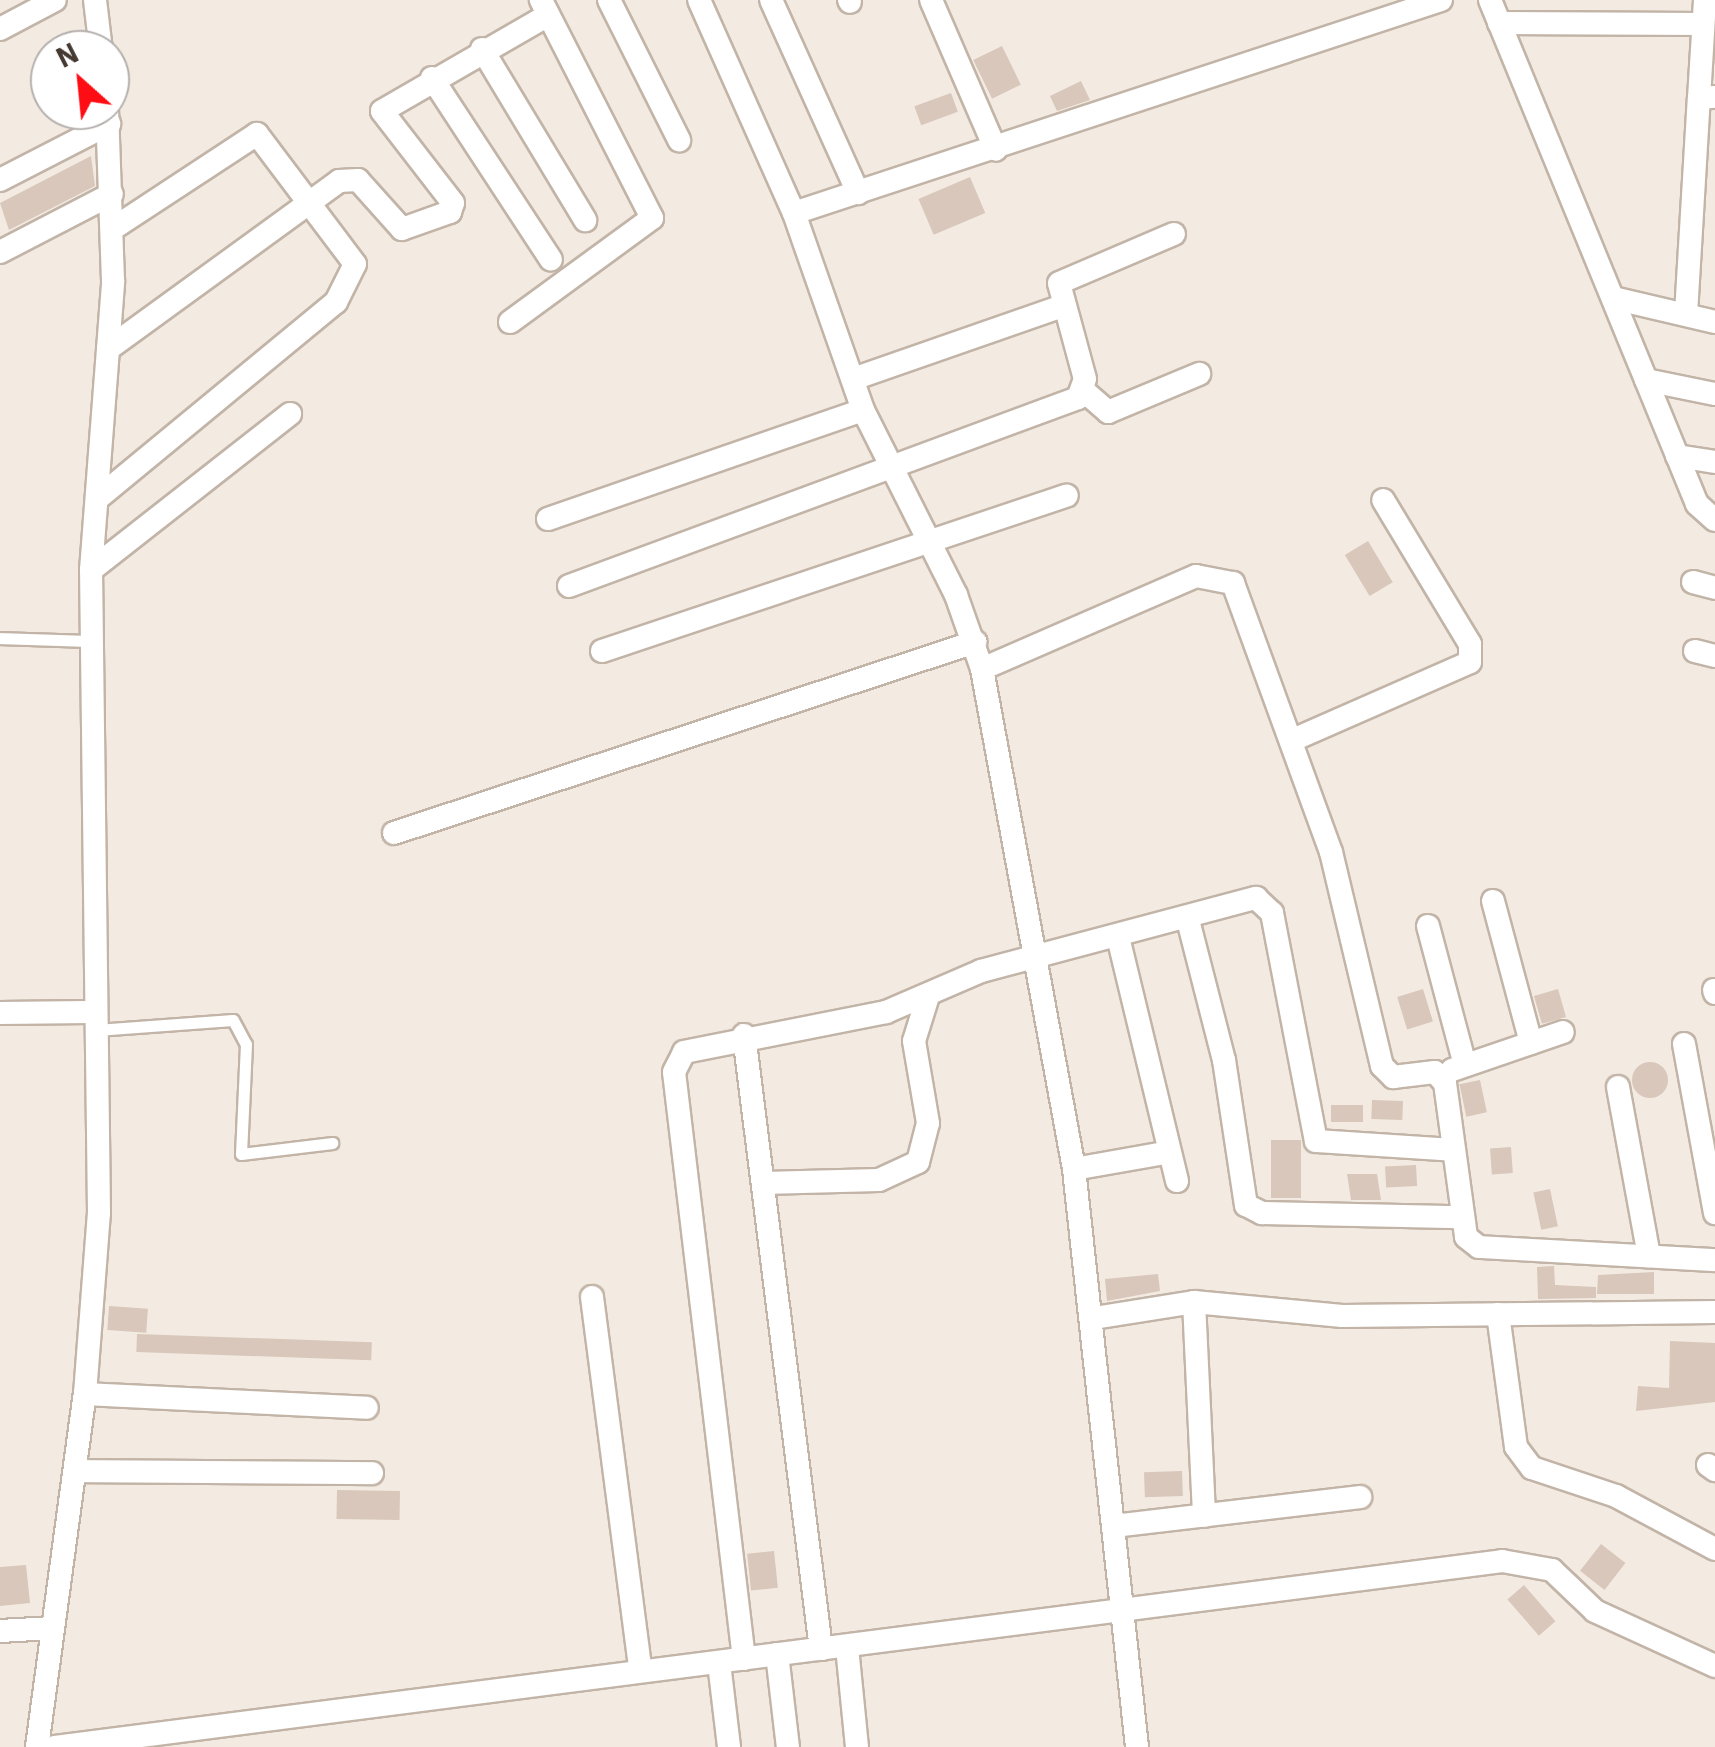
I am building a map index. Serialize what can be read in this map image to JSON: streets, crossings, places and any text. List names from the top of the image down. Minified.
{"north":"top left"}
